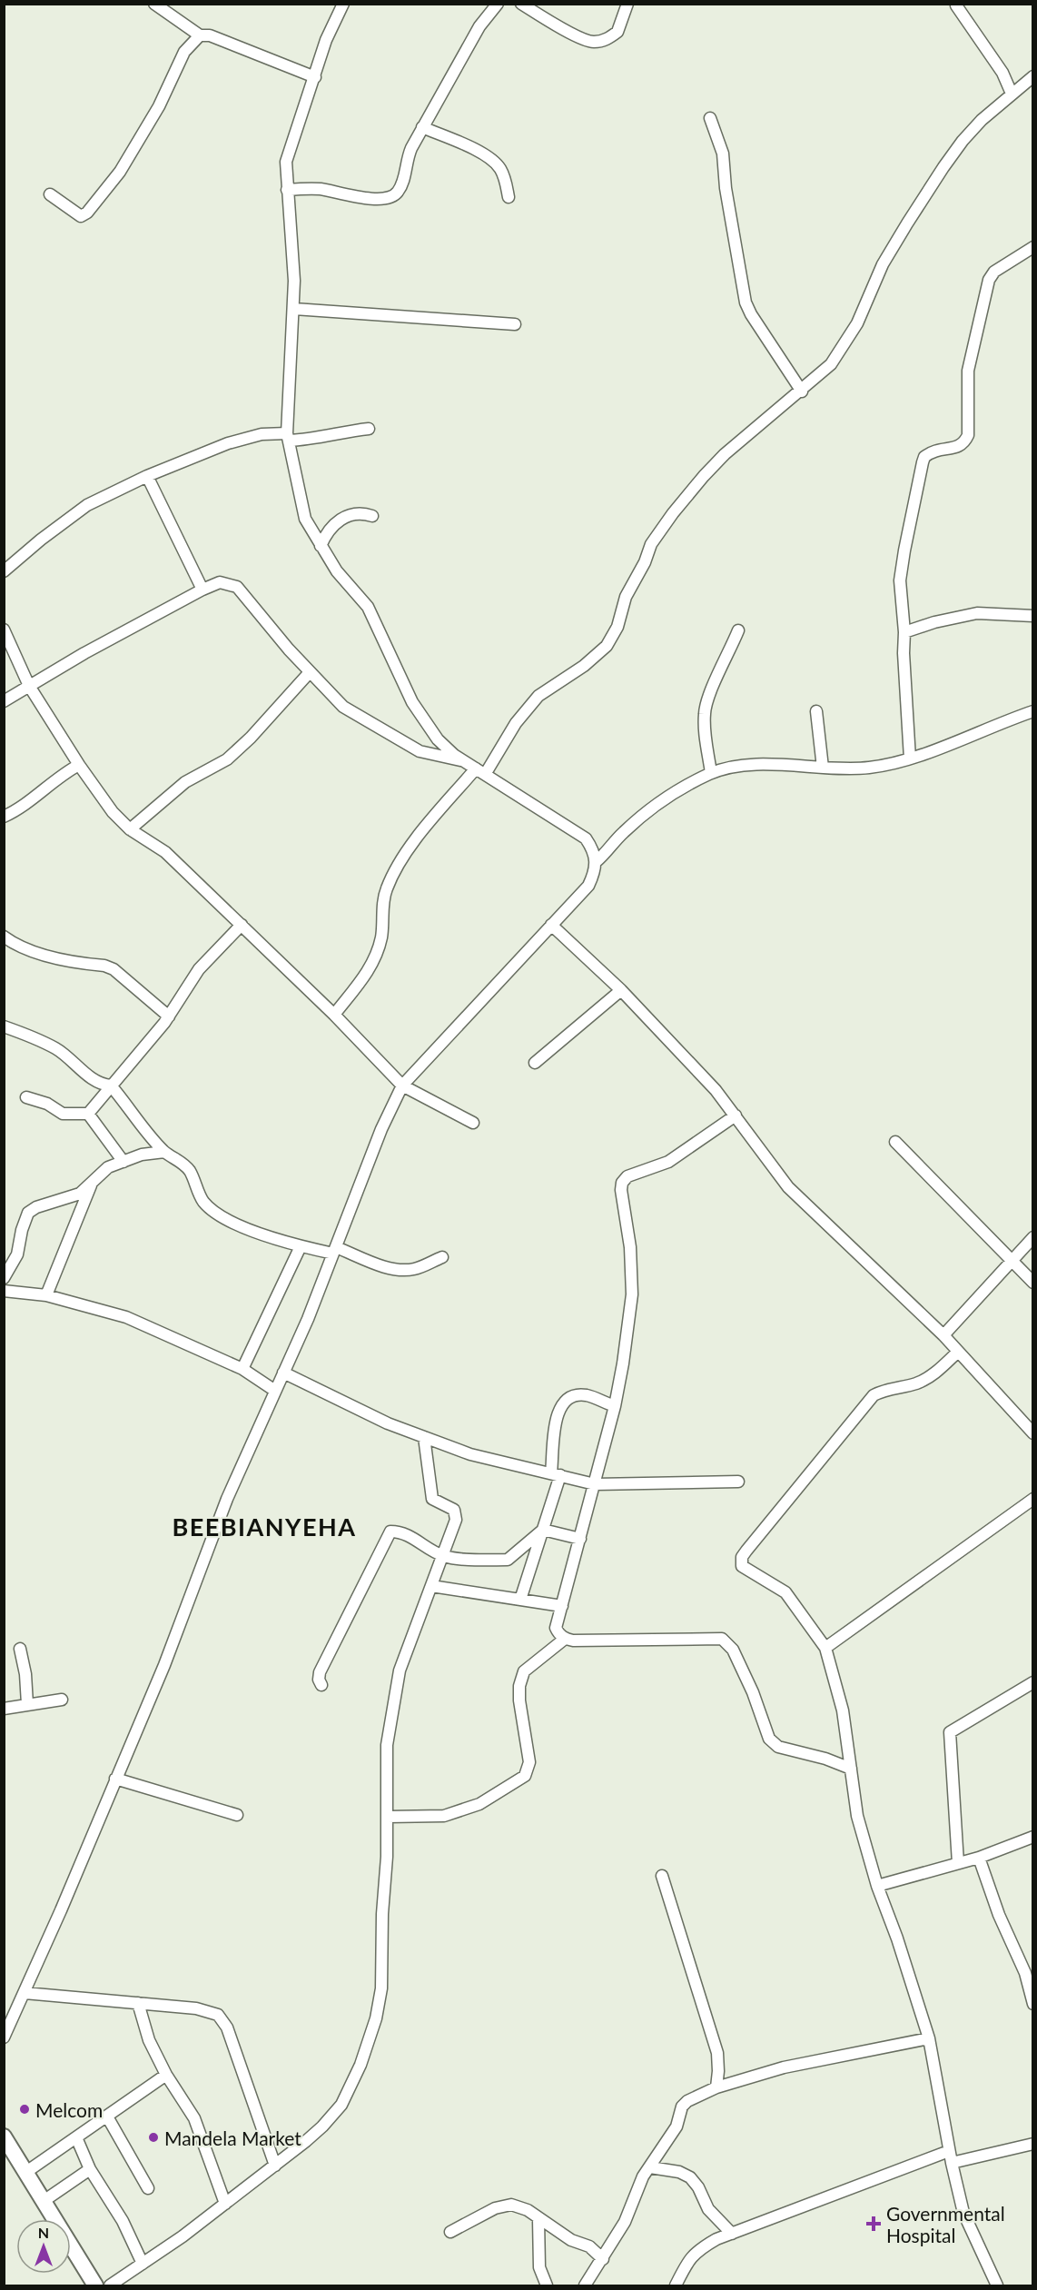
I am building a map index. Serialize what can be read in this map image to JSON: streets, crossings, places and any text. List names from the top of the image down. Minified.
{"districts":["BEEBIANYEHA"],"places":{"other":["Melcom","Mandela Market"],"health":["Governmental Hospital"]},"north":"top"}
